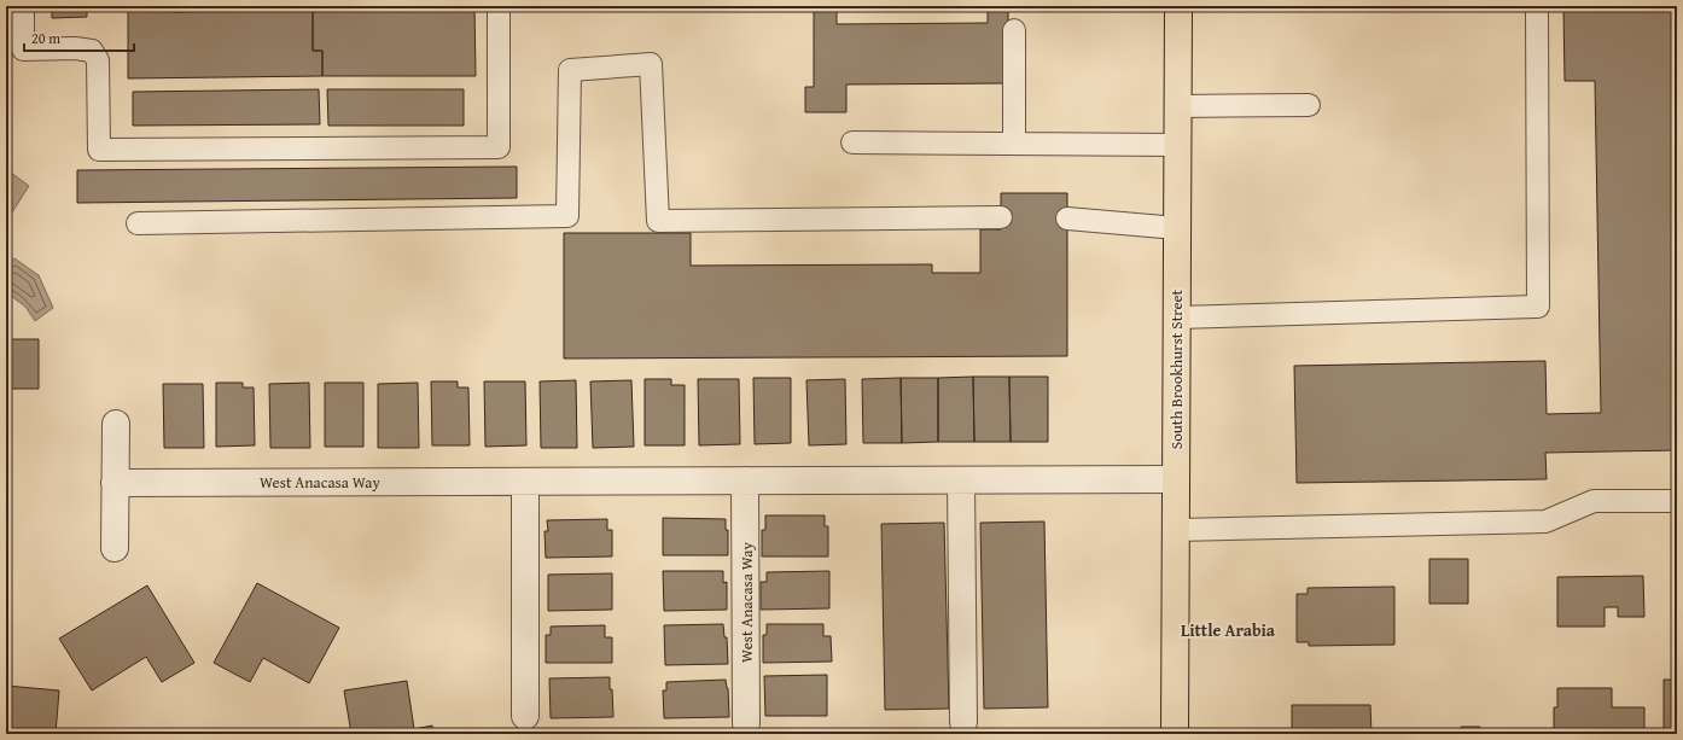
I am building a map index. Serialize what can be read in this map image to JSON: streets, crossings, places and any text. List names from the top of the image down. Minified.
{"streets":{"main road":["South Brookhurst Street"],"street":["West Anacasa Way"]},"crossings":[["South Brookhurst Street","West Anacasa Way"]],"districts":["Little Arabia"],"scale_bar":"20 m"}
